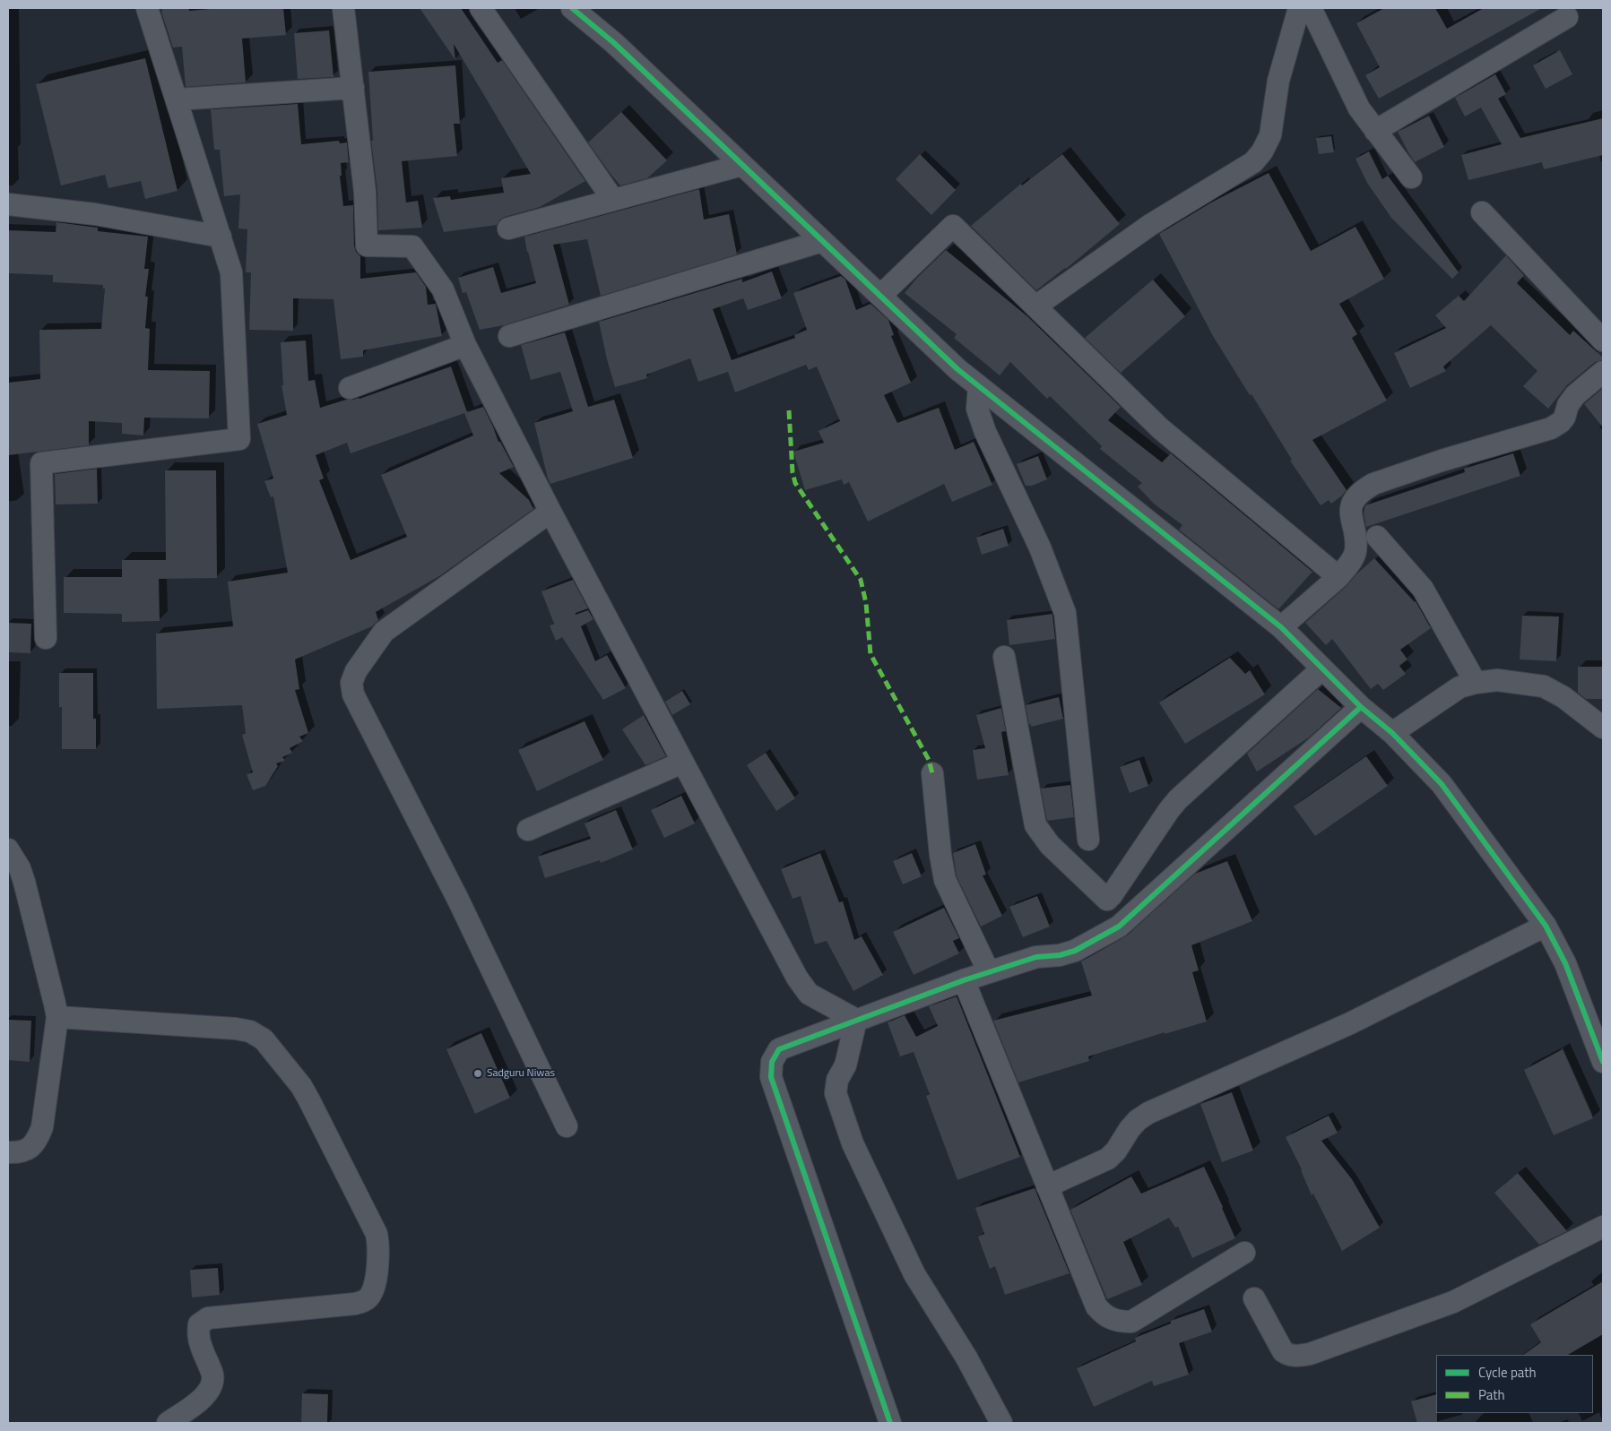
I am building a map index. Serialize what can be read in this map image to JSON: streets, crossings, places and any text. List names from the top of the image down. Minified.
{"places":["Sadguru Niwas"],"legend":["Cycle path","Path"]}
